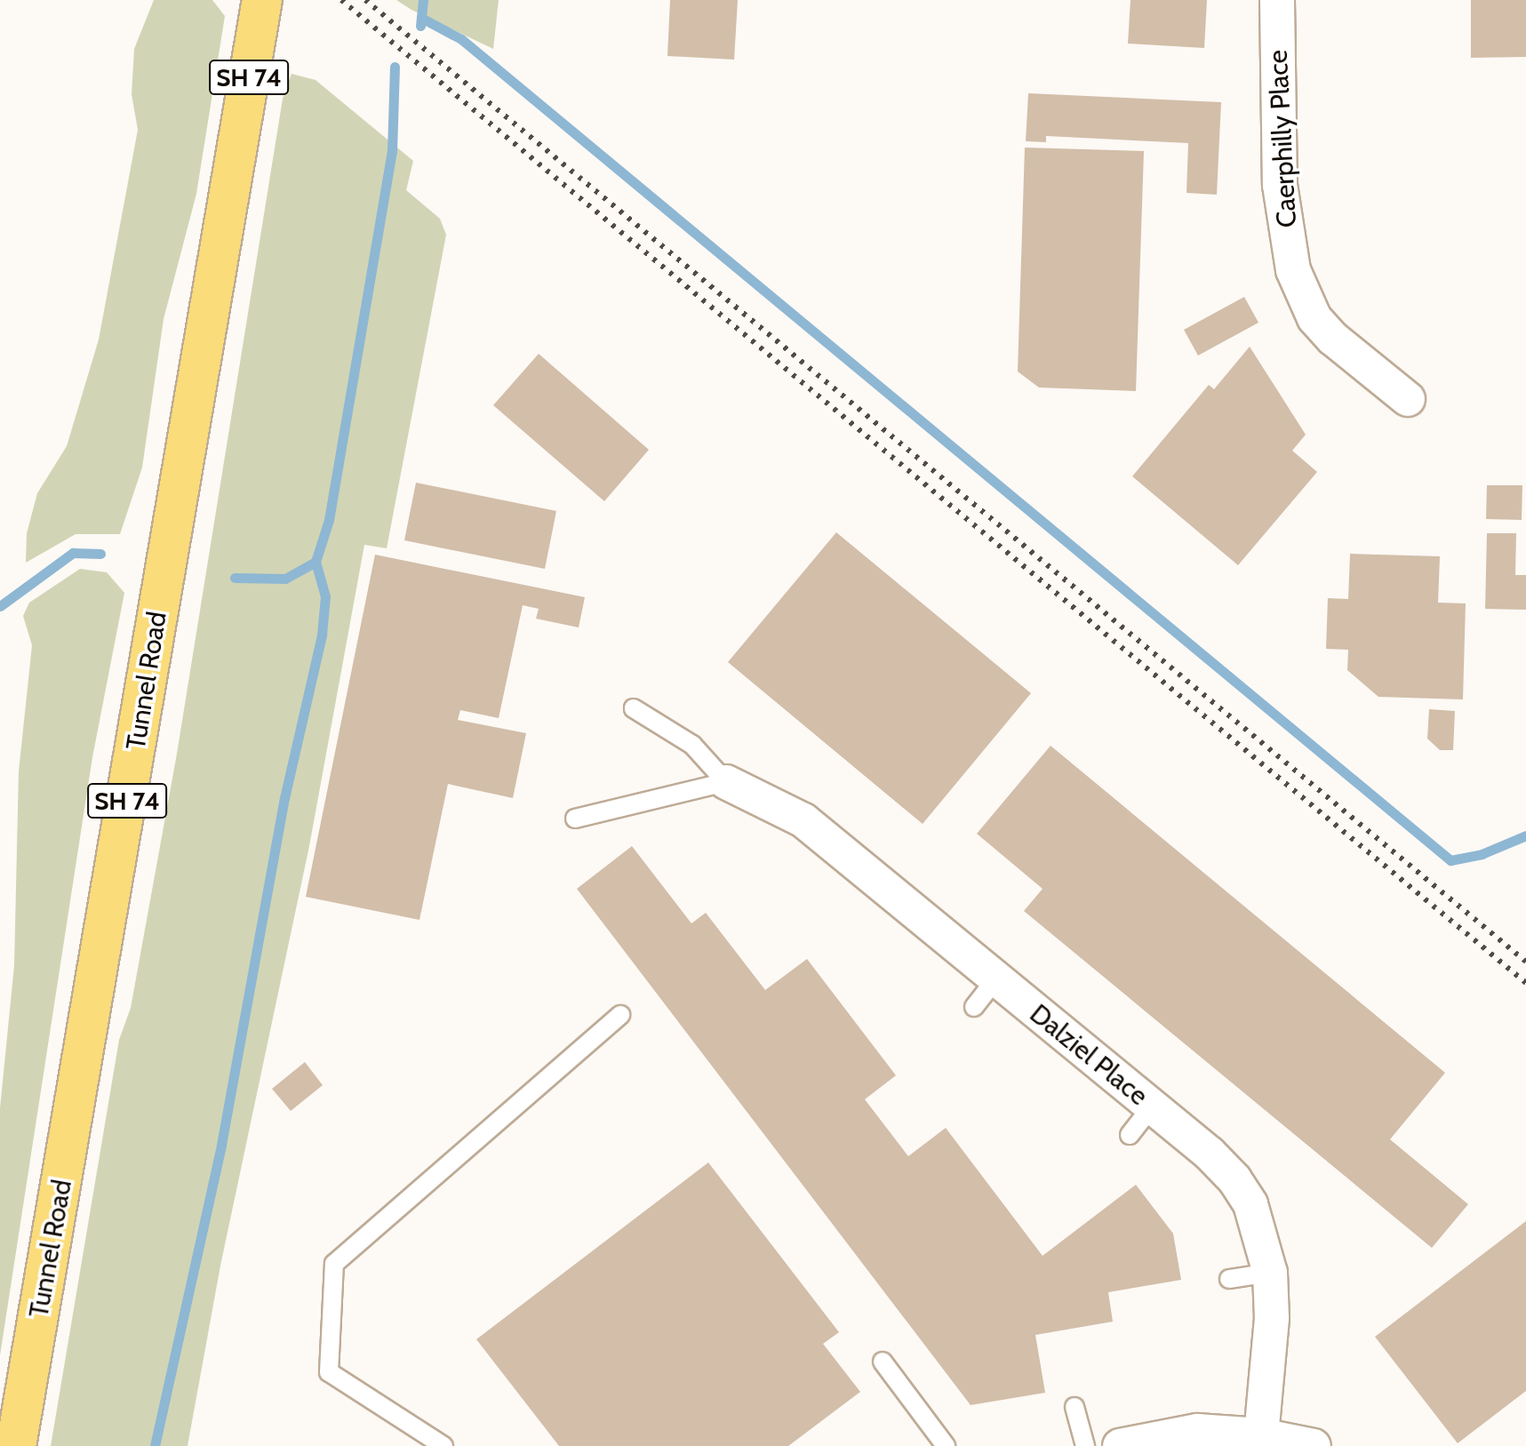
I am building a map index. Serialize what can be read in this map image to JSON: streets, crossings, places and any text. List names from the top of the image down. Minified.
{"streets":{"highway":["SH 74","Tunnel Road"],"street":["Caerphilly Place","Dalziel Place"]}}
